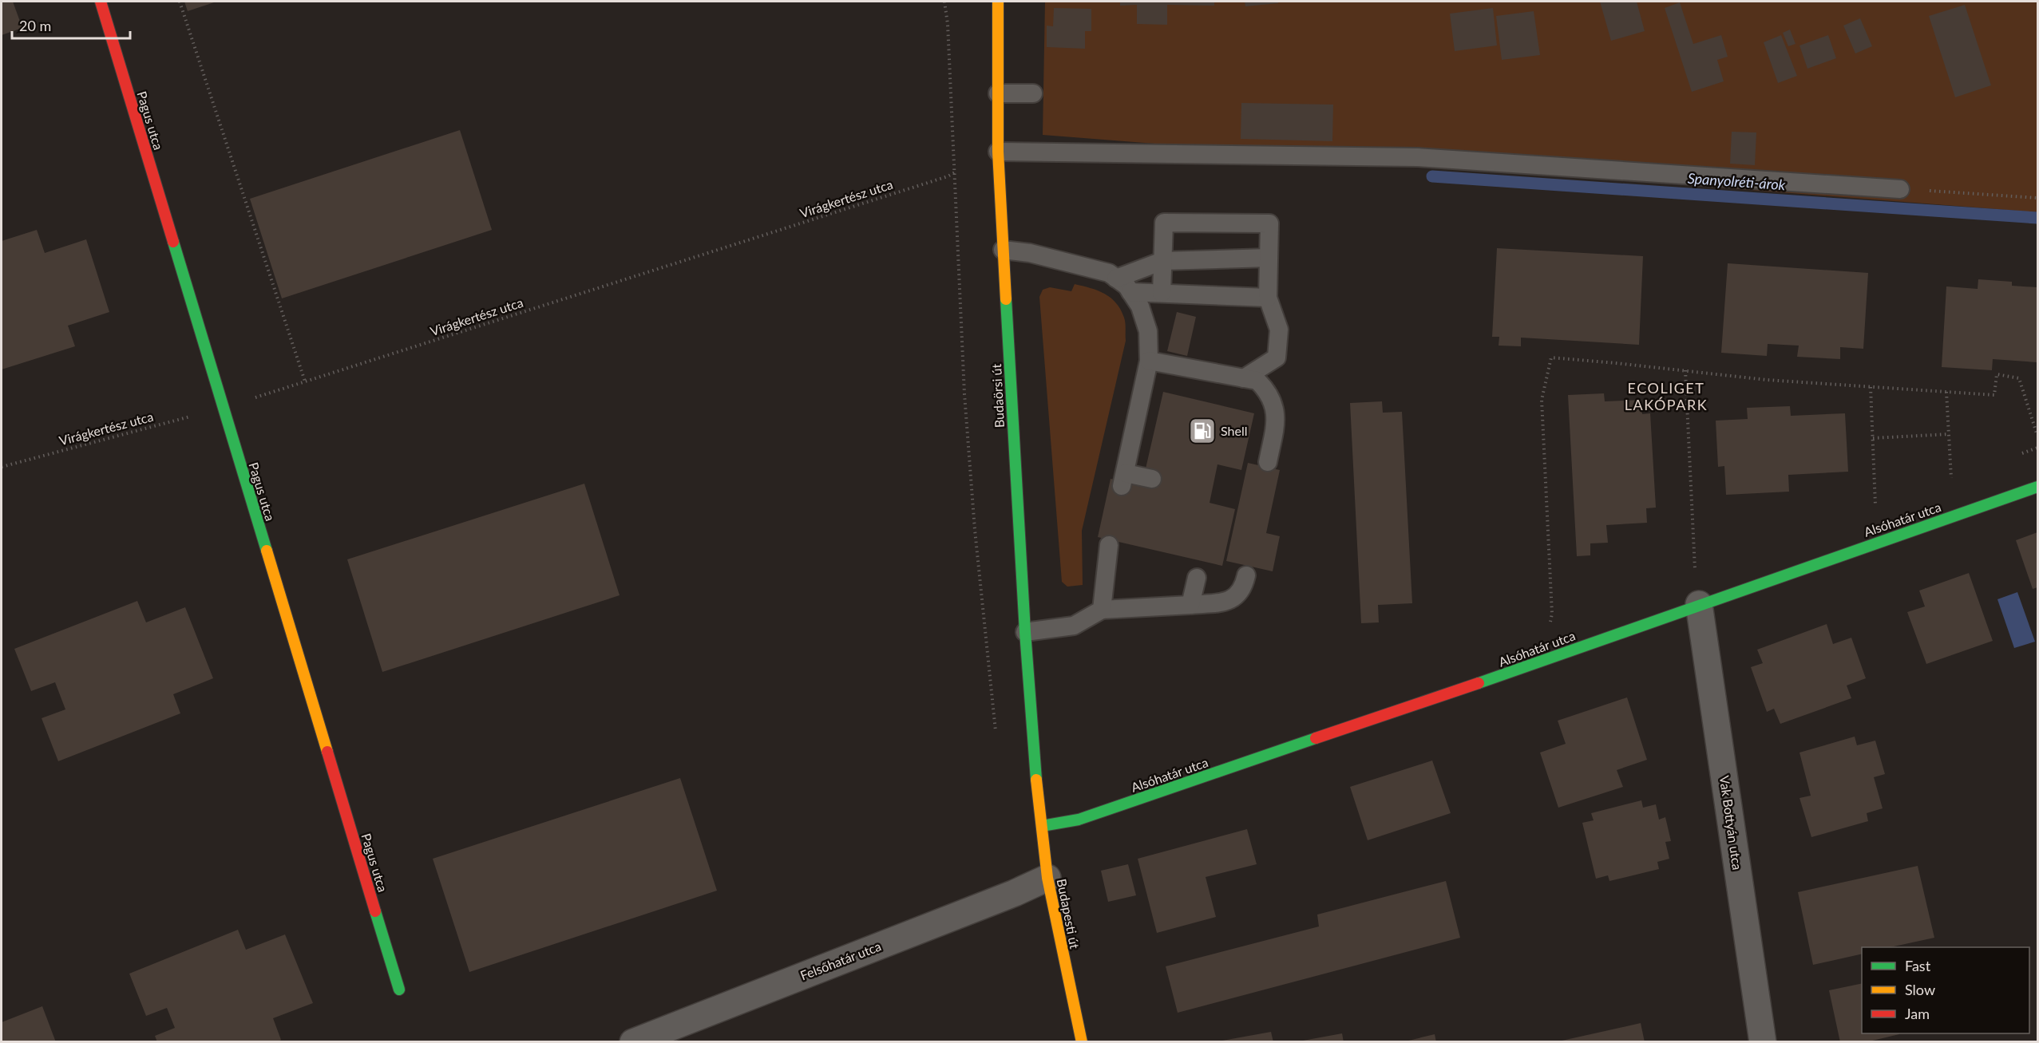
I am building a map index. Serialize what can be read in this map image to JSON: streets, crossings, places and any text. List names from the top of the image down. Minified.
{"streets":{"street":["Pagus utca","Budaörsi út","Alsóhatár utca","Vak Bottyán utca","Budapesti út","Felsőhatár utca"],"path":["Virágkertész utca"]},"crossings":[["Pagus utca","Virágkertész utca"],["Budaörsi út","Budapesti út"],["Alsóhatár utca","Vak Bottyán utca"],["Alsóhatár utca","Budapesti út"],["Budapesti út","Felsőhatár utca"]],"districts":["ECOLIGET LAKÓPARK"],"water":["Spanyolréti-árok"],"places":{"fuel station":["Shell"]},"legend":["Fast","Slow","Jam"],"scale_bar":"20 m"}
